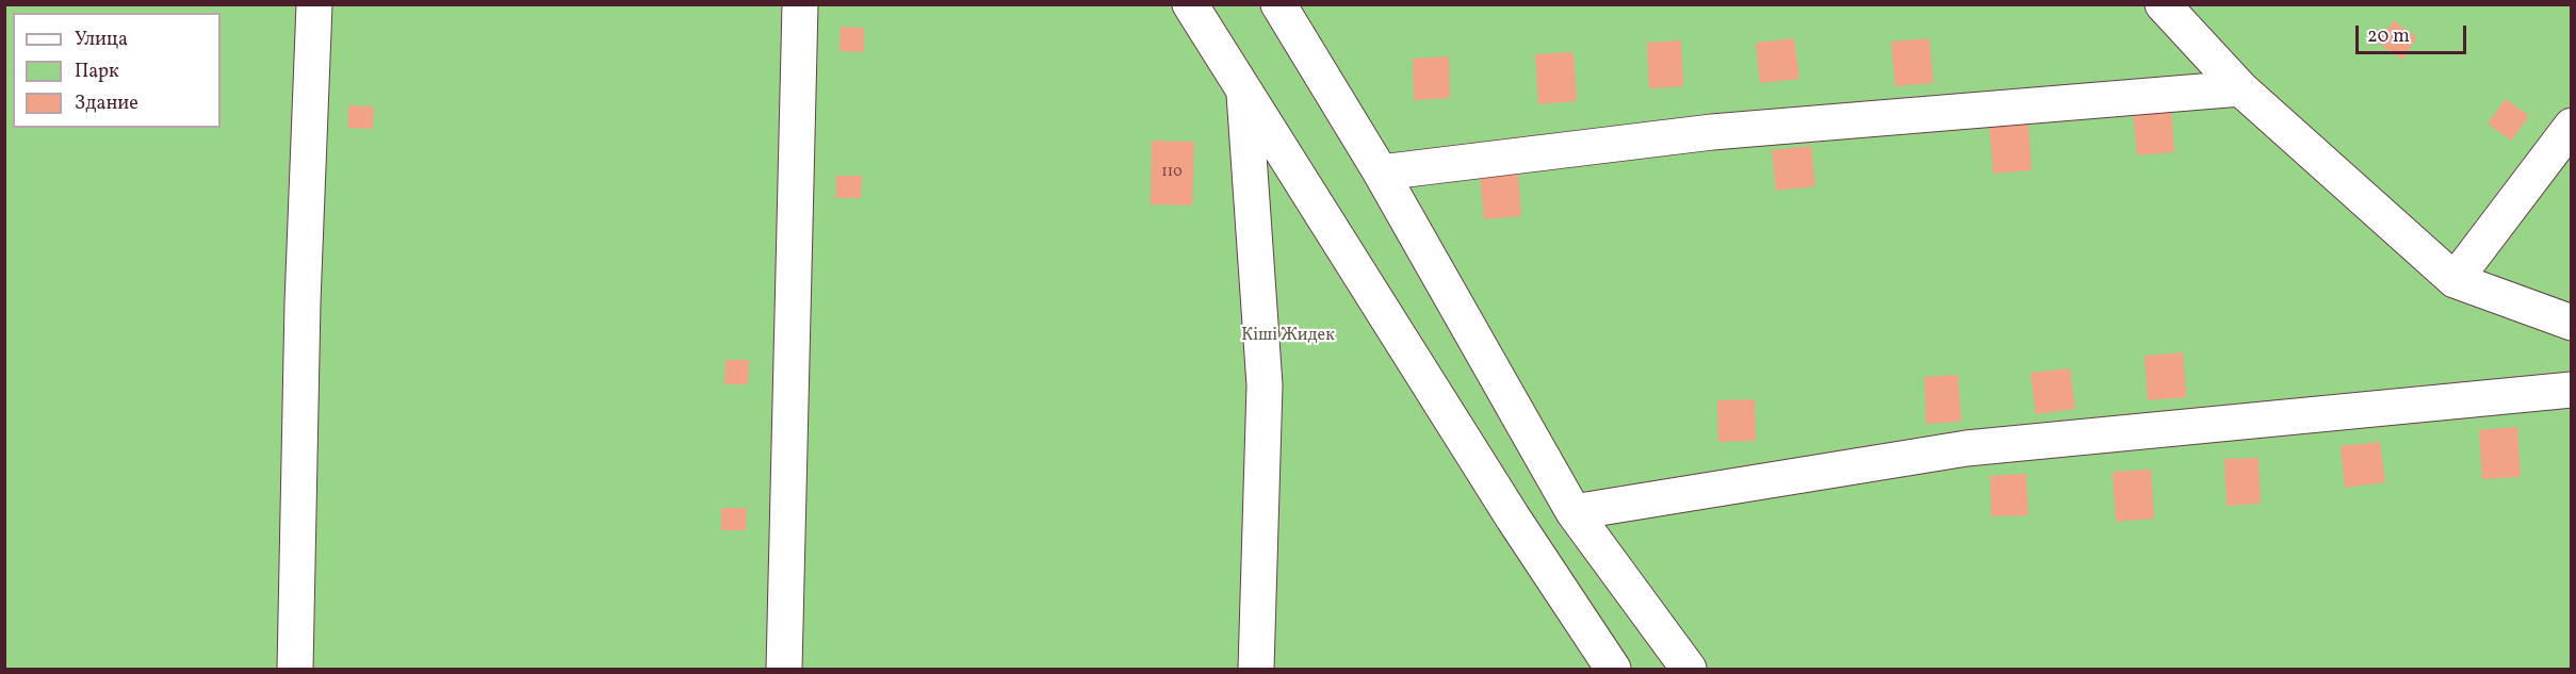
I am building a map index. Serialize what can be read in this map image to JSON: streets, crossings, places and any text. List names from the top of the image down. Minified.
{"parks":["Кіші Жидек"],"house_numbers":["110"],"legend":["Улица","Парк","Здание"],"scale_bar":"20 m"}
